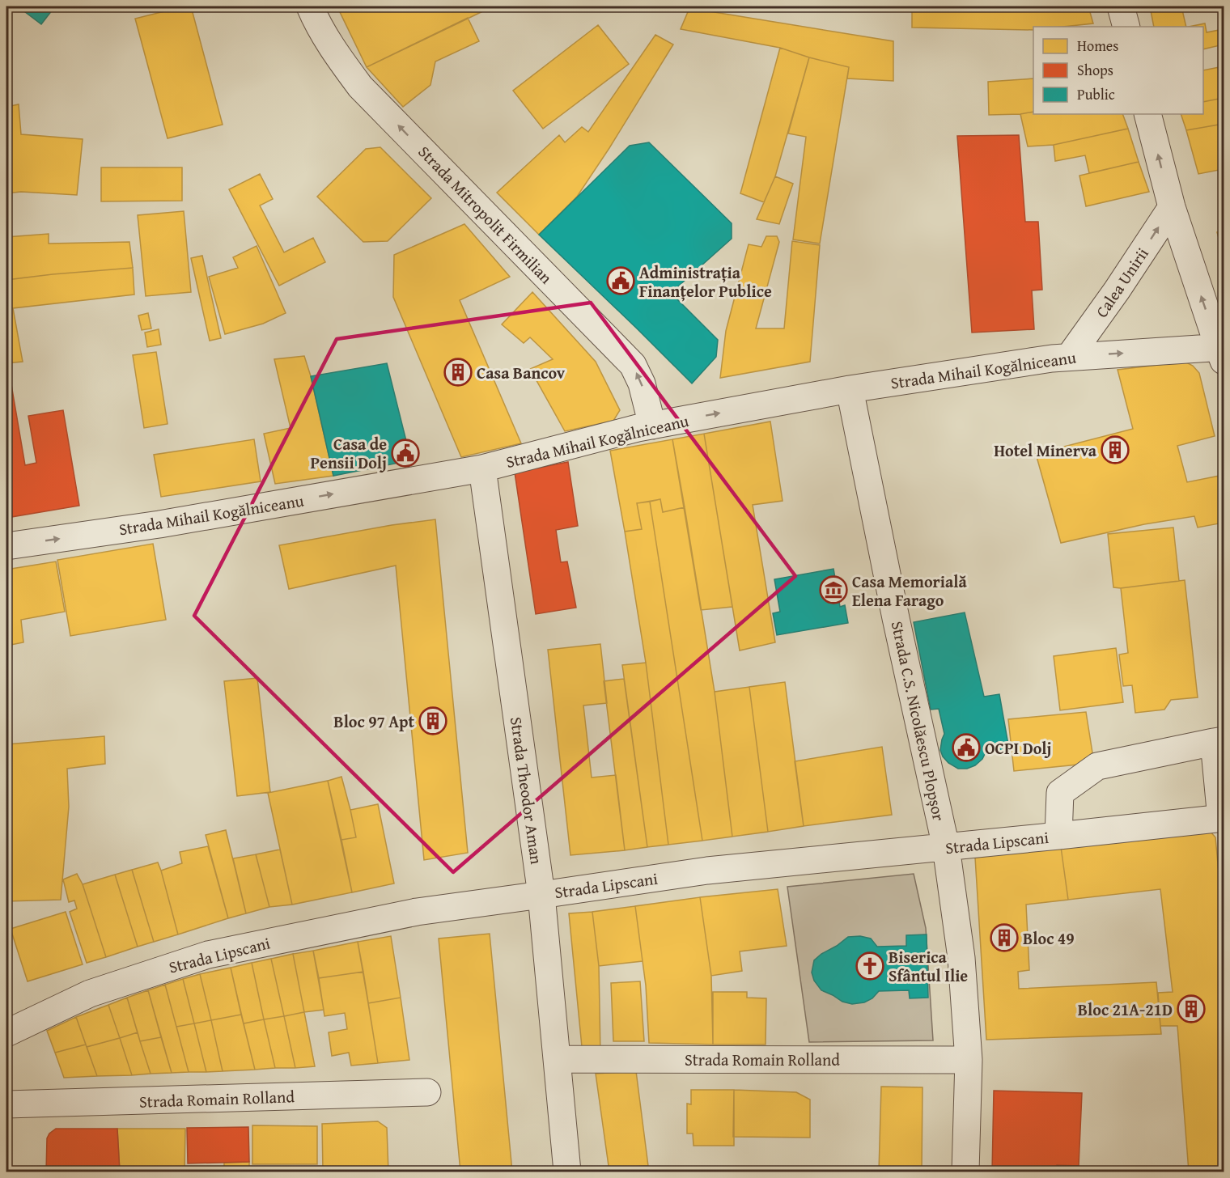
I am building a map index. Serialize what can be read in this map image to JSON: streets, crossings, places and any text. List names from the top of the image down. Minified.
{"streets":{"street":["Strada Mitropolit Firmilian","Calea Unirii","Strada Mihail Kogălniceanu","Strada C.S. Nicolăescu Plopșor","Strada Theodor Aman","Strada Lipscani","Strada Romain Rolland"]},"crossings":[["Strada Mitropolit Firmilian","Strada Mihail Kogălniceanu"],["Calea Unirii","Strada Mihail Kogălniceanu"],["Strada Mihail Kogălniceanu","Strada C.S. Nicolăescu Plopșor"],["Strada Mihail Kogălniceanu","Strada Theodor Aman"],["Strada C.S. Nicolăescu Plopșor","Strada Lipscani"],["Strada C.S. Nicolăescu Plopșor","Strada Romain Rolland"],["Strada Theodor Aman","Strada Lipscani"],["Strada Theodor Aman","Strada Romain Rolland"]],"one_way":["Strada Mitropolit Firmilian","Calea Unirii","Strada Mihail Kogălniceanu"],"places":{"public building":["Administrația Finanțelor Publice","Casa de Pensii Dolj","OCPI Dolj"],"building":["Casa Bancov","Hotel Minerva","Bloc 97 Apt","Bloc 49","Bloc 21A-21D"],"museum":["Casa Memorială Elena Farago"],"church":["Biserica Sfântul Ilie"]},"legend":["Homes","Shops","Public"]}
